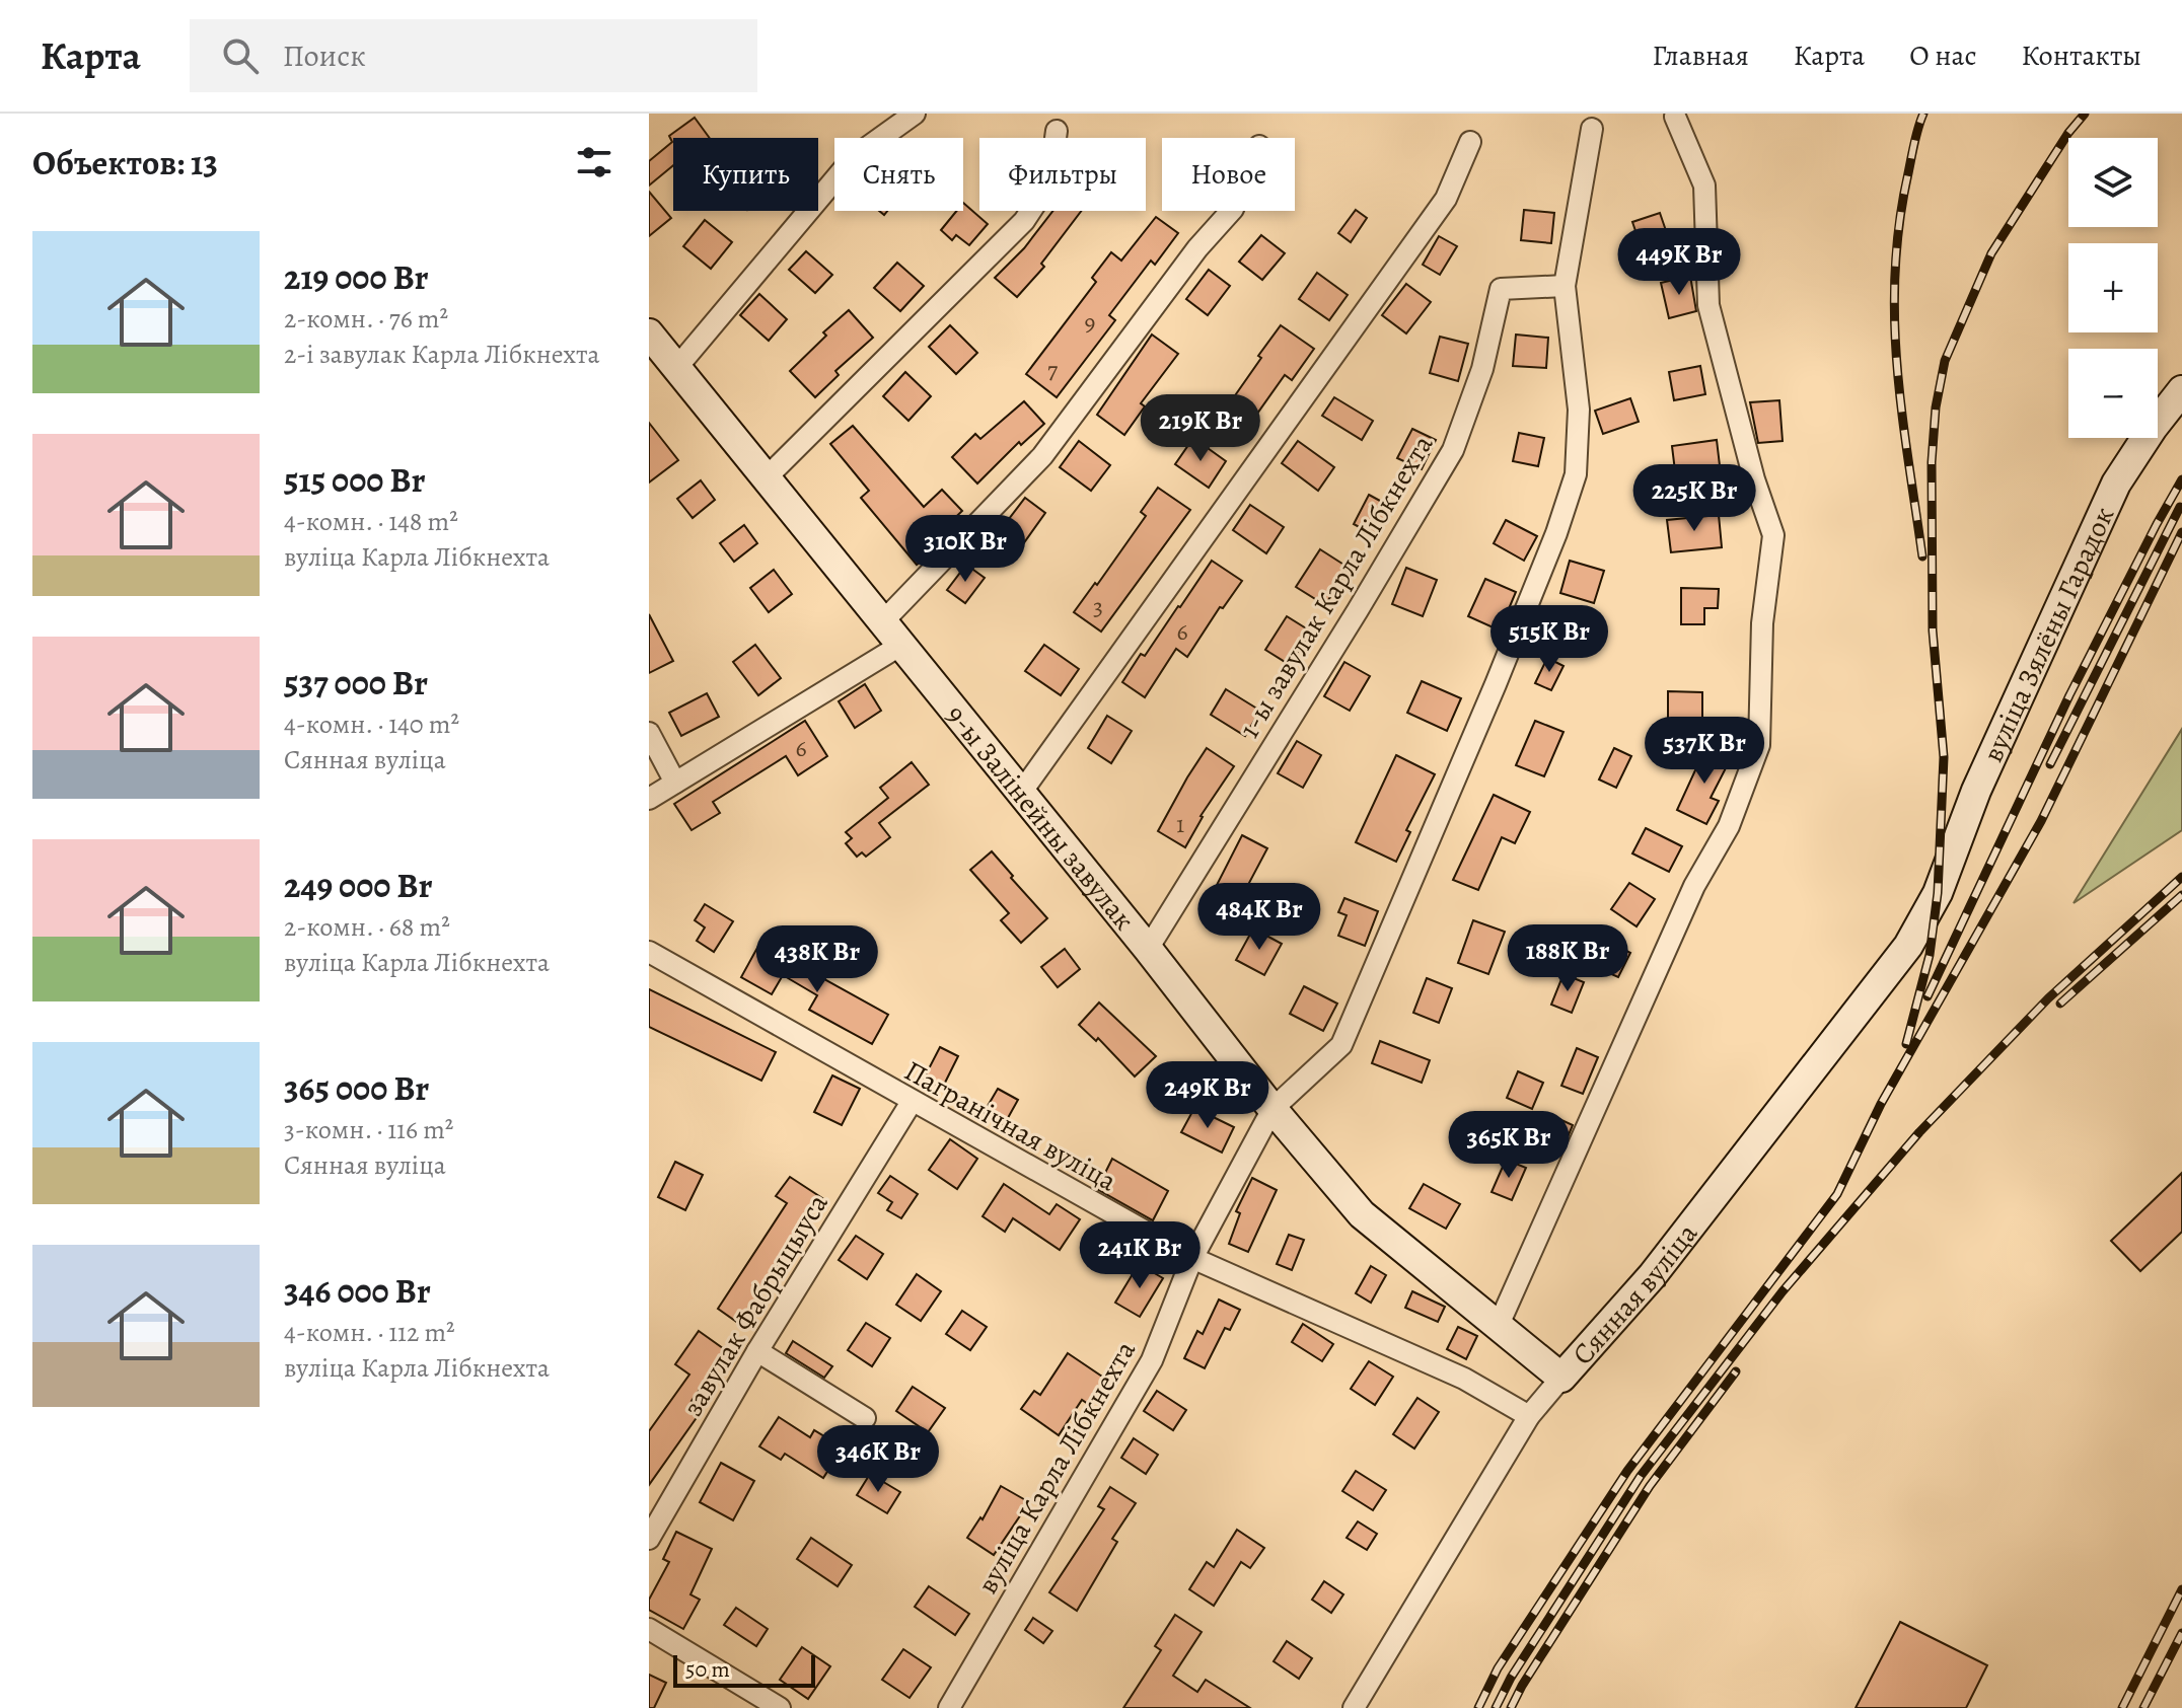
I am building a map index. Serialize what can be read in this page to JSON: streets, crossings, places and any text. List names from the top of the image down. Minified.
{"streets":{"street":["1-ы завулак Карла Лібкнехта","вуліца Зялёны Гарадок","9-ы Залінейны завулак","Пагранічная вуліца","Сянная вуліца","завулак Фабрыцыуса","вуліца Карла Лібкнехта"]},"crossings":[["1-ы завулак Карла Лібкнехта","9-ы Залінейны завулак"],["1-ы завулак Карла Лібкнехта","вуліца Карла Лібкнехта"],["вуліца Зялёны Гарадок","Сянная вуліца"],["9-ы Залінейны завулак","Сянная вуліца"],["9-ы Залінейны завулак","вуліца Карла Лібкнехта"],["Пагранічная вуліца","Сянная вуліца"],["Пагранічная вуліца","завулак Фабрыцыуса"],["Пагранічная вуліца","вуліца Карла Лібкнехта"]],"house_numbers":["9","7","3","6","6","1"],"scale_bar":"50 m","page":{"header":"Карта","search":"Поиск","nav":["Главная","Карта","О нас","Контакты"],"heading":"Объектов: 13","map_buttons":["+","−"],"chip":["Купить","Снять","Фильтры","Новое"],"list":[{"name":"219 000 Br","note":"2-комн. · 76 m² · 2-і завулак Карла Лібкнехта"},{"name":"515 000 Br","note":"4-комн. · 148 m² · вуліца Карла Лібкнехта"},{"name":"537 000 Br","note":"4-комн. · 140 m² · Сянная вуліца"},{"name":"249 000 Br","note":"2-комн. · 68 m² · вуліца Карла Лібкнехта"},{"name":"365 000 Br","note":"3-комн. · 116 m² · Сянная вуліца"},{"name":"346 000 Br","note":"4-комн. · 112 m² · вуліца Карла Лібкнехта"}],"price":["449K Br","219K Br","225K Br","310K Br","515K Br","537K Br","484K Br","188K Br","438K Br","249K Br","365K Br","241K Br","346K Br"],"scale":"50 m"}}
